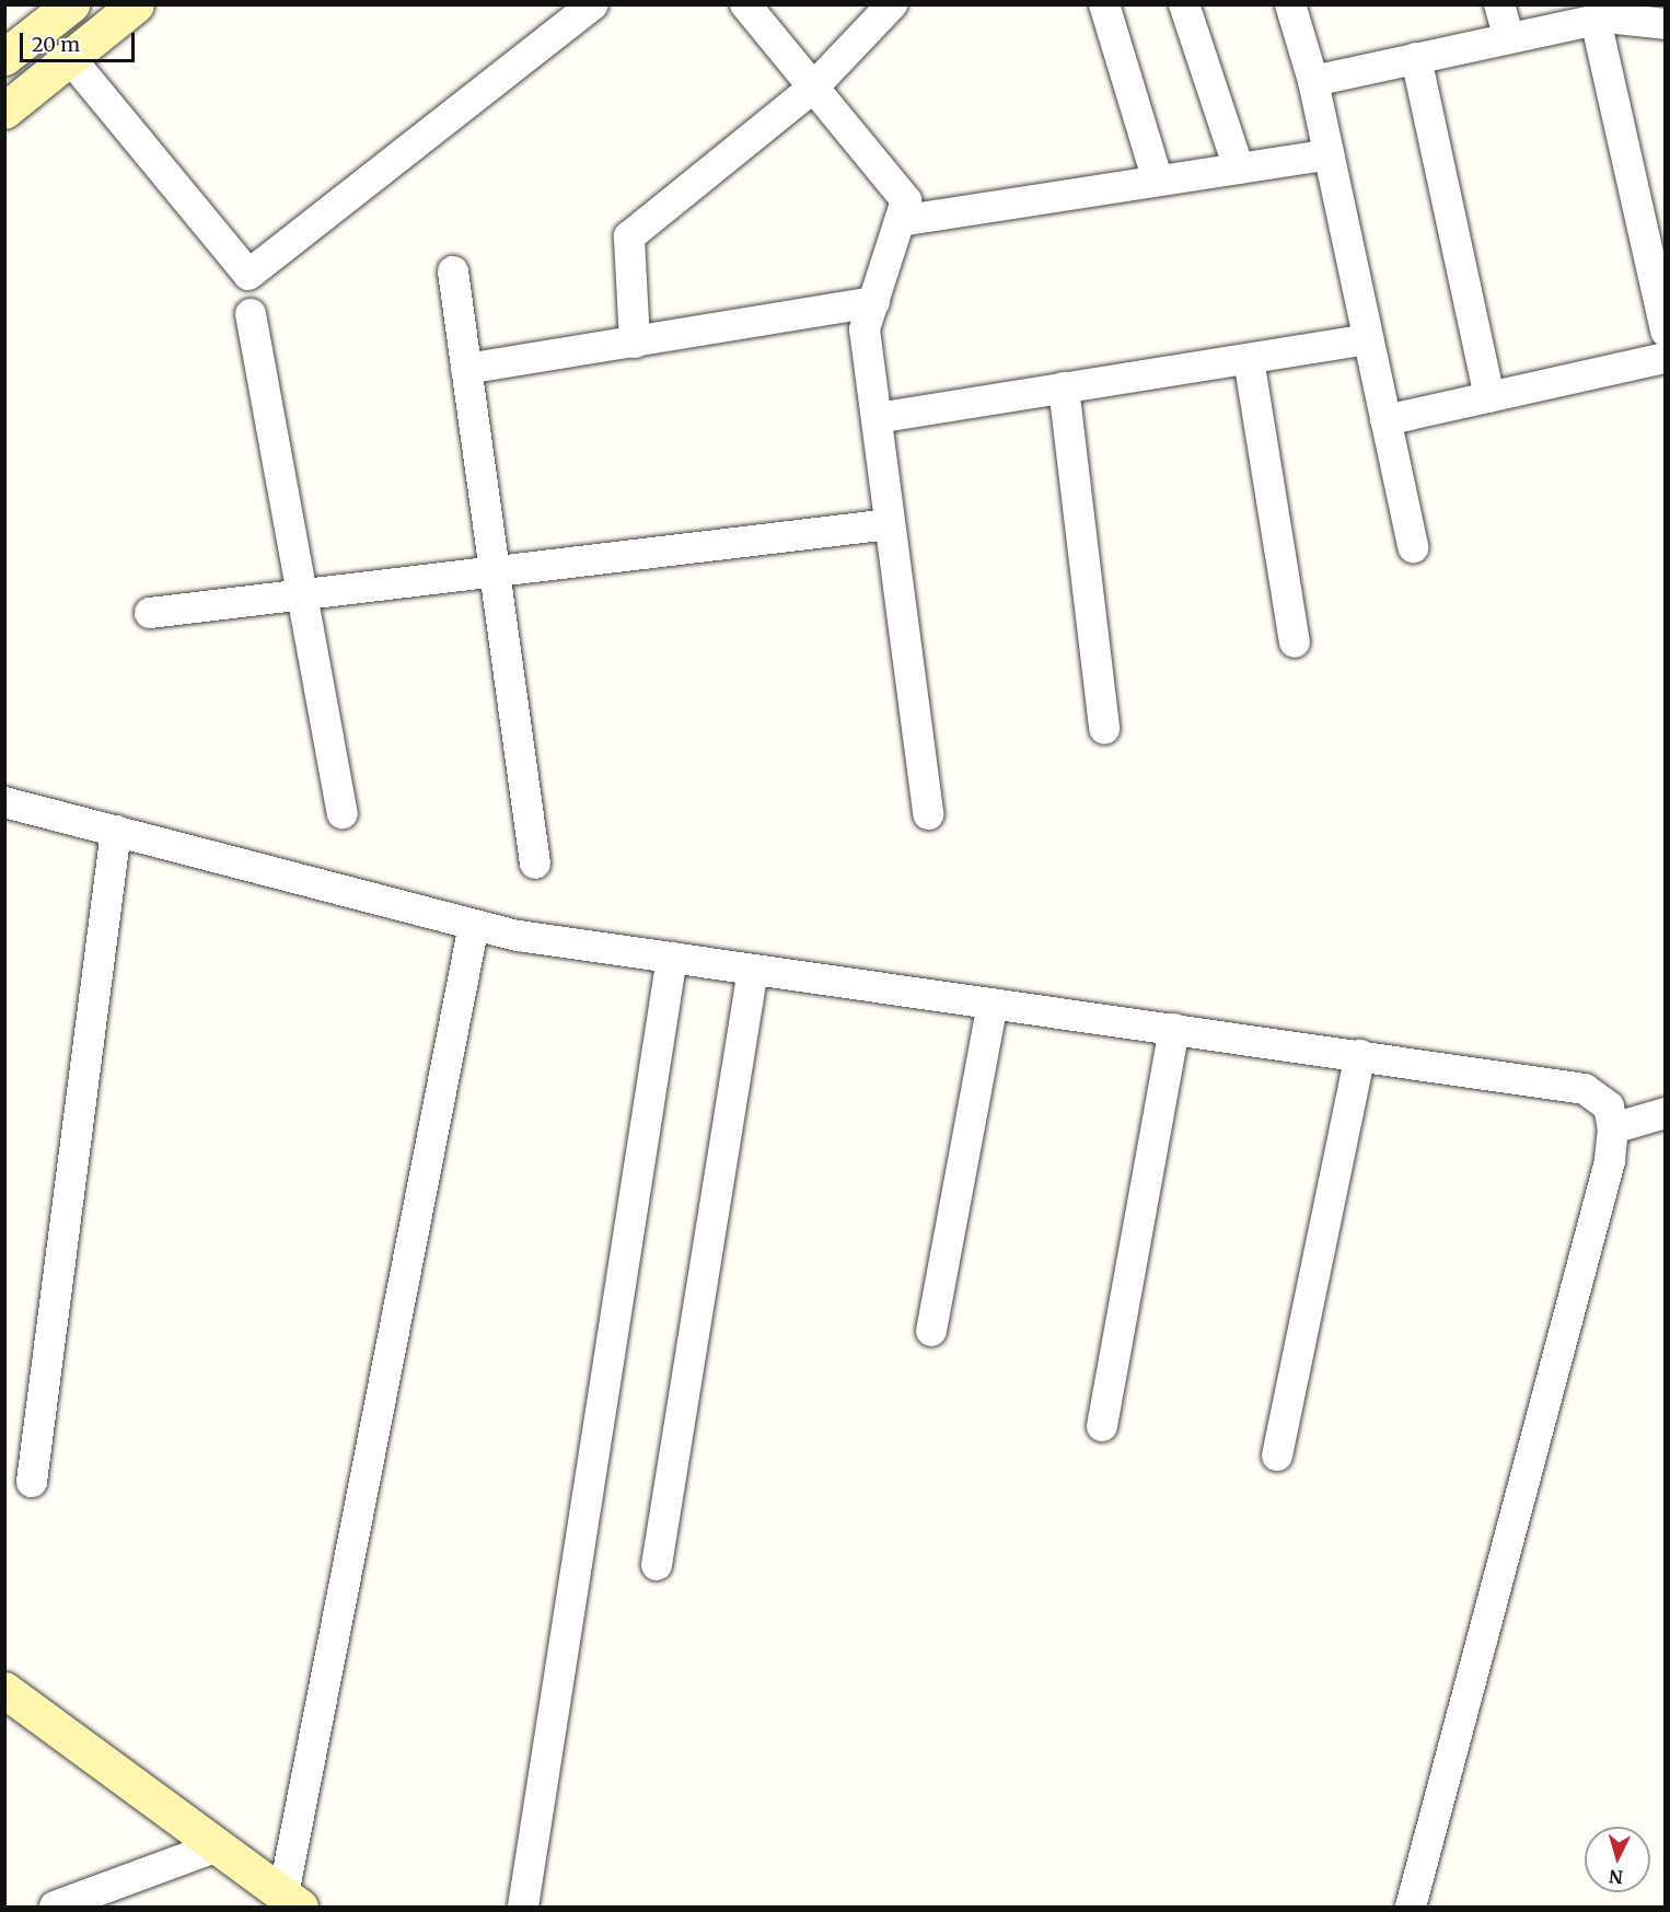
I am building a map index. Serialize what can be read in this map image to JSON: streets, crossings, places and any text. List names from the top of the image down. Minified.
{"scale_bar":"20 m","north":"bottom"}
